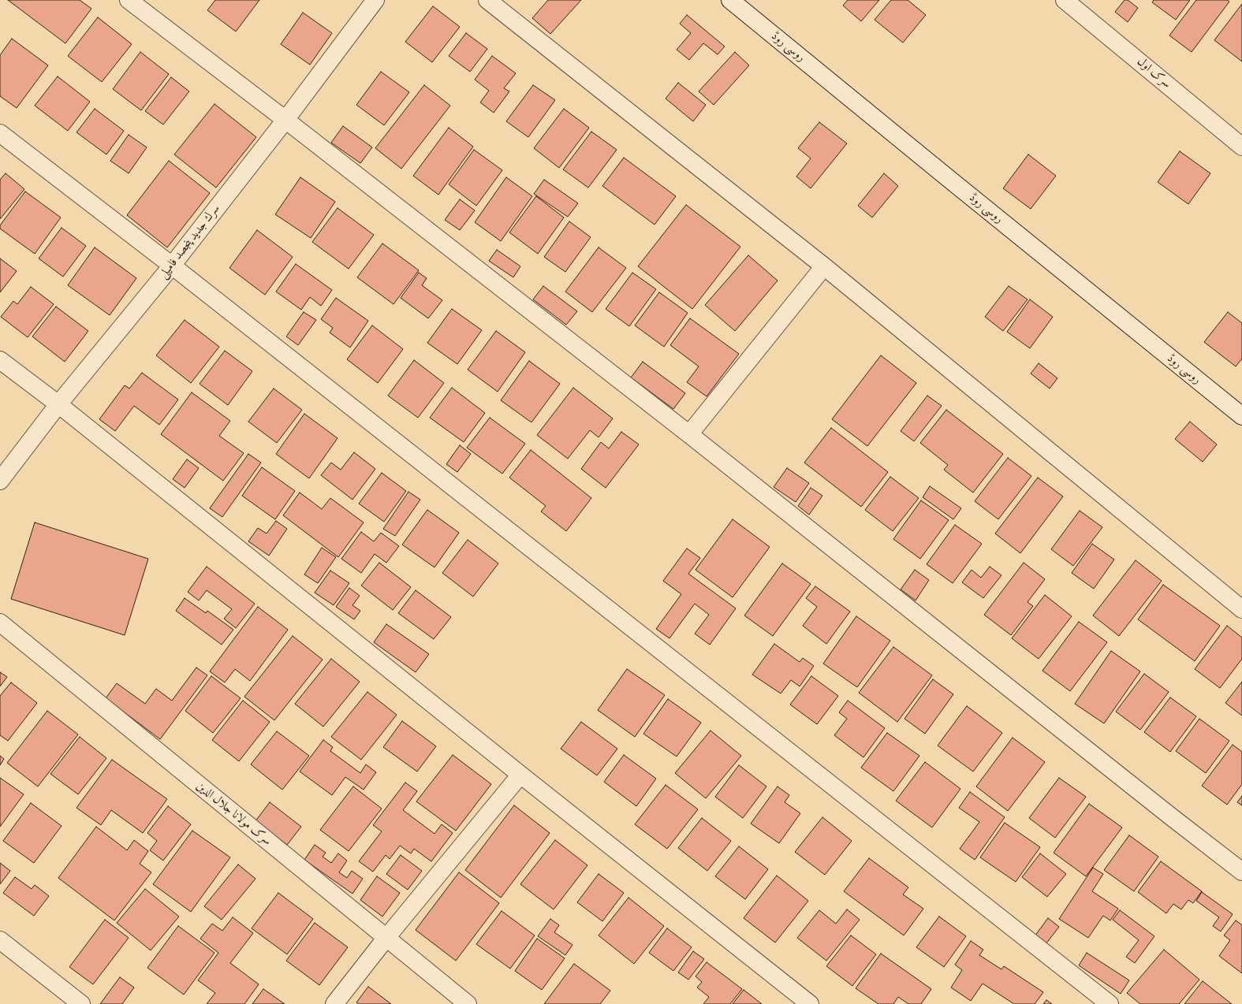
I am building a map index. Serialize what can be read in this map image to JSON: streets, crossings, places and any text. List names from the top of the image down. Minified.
{"streets":{"street":["روسی روڈ","سرک اول","سرك جدید پنجصد فامیلی","سرک مولانا جلال الدین"]}}
